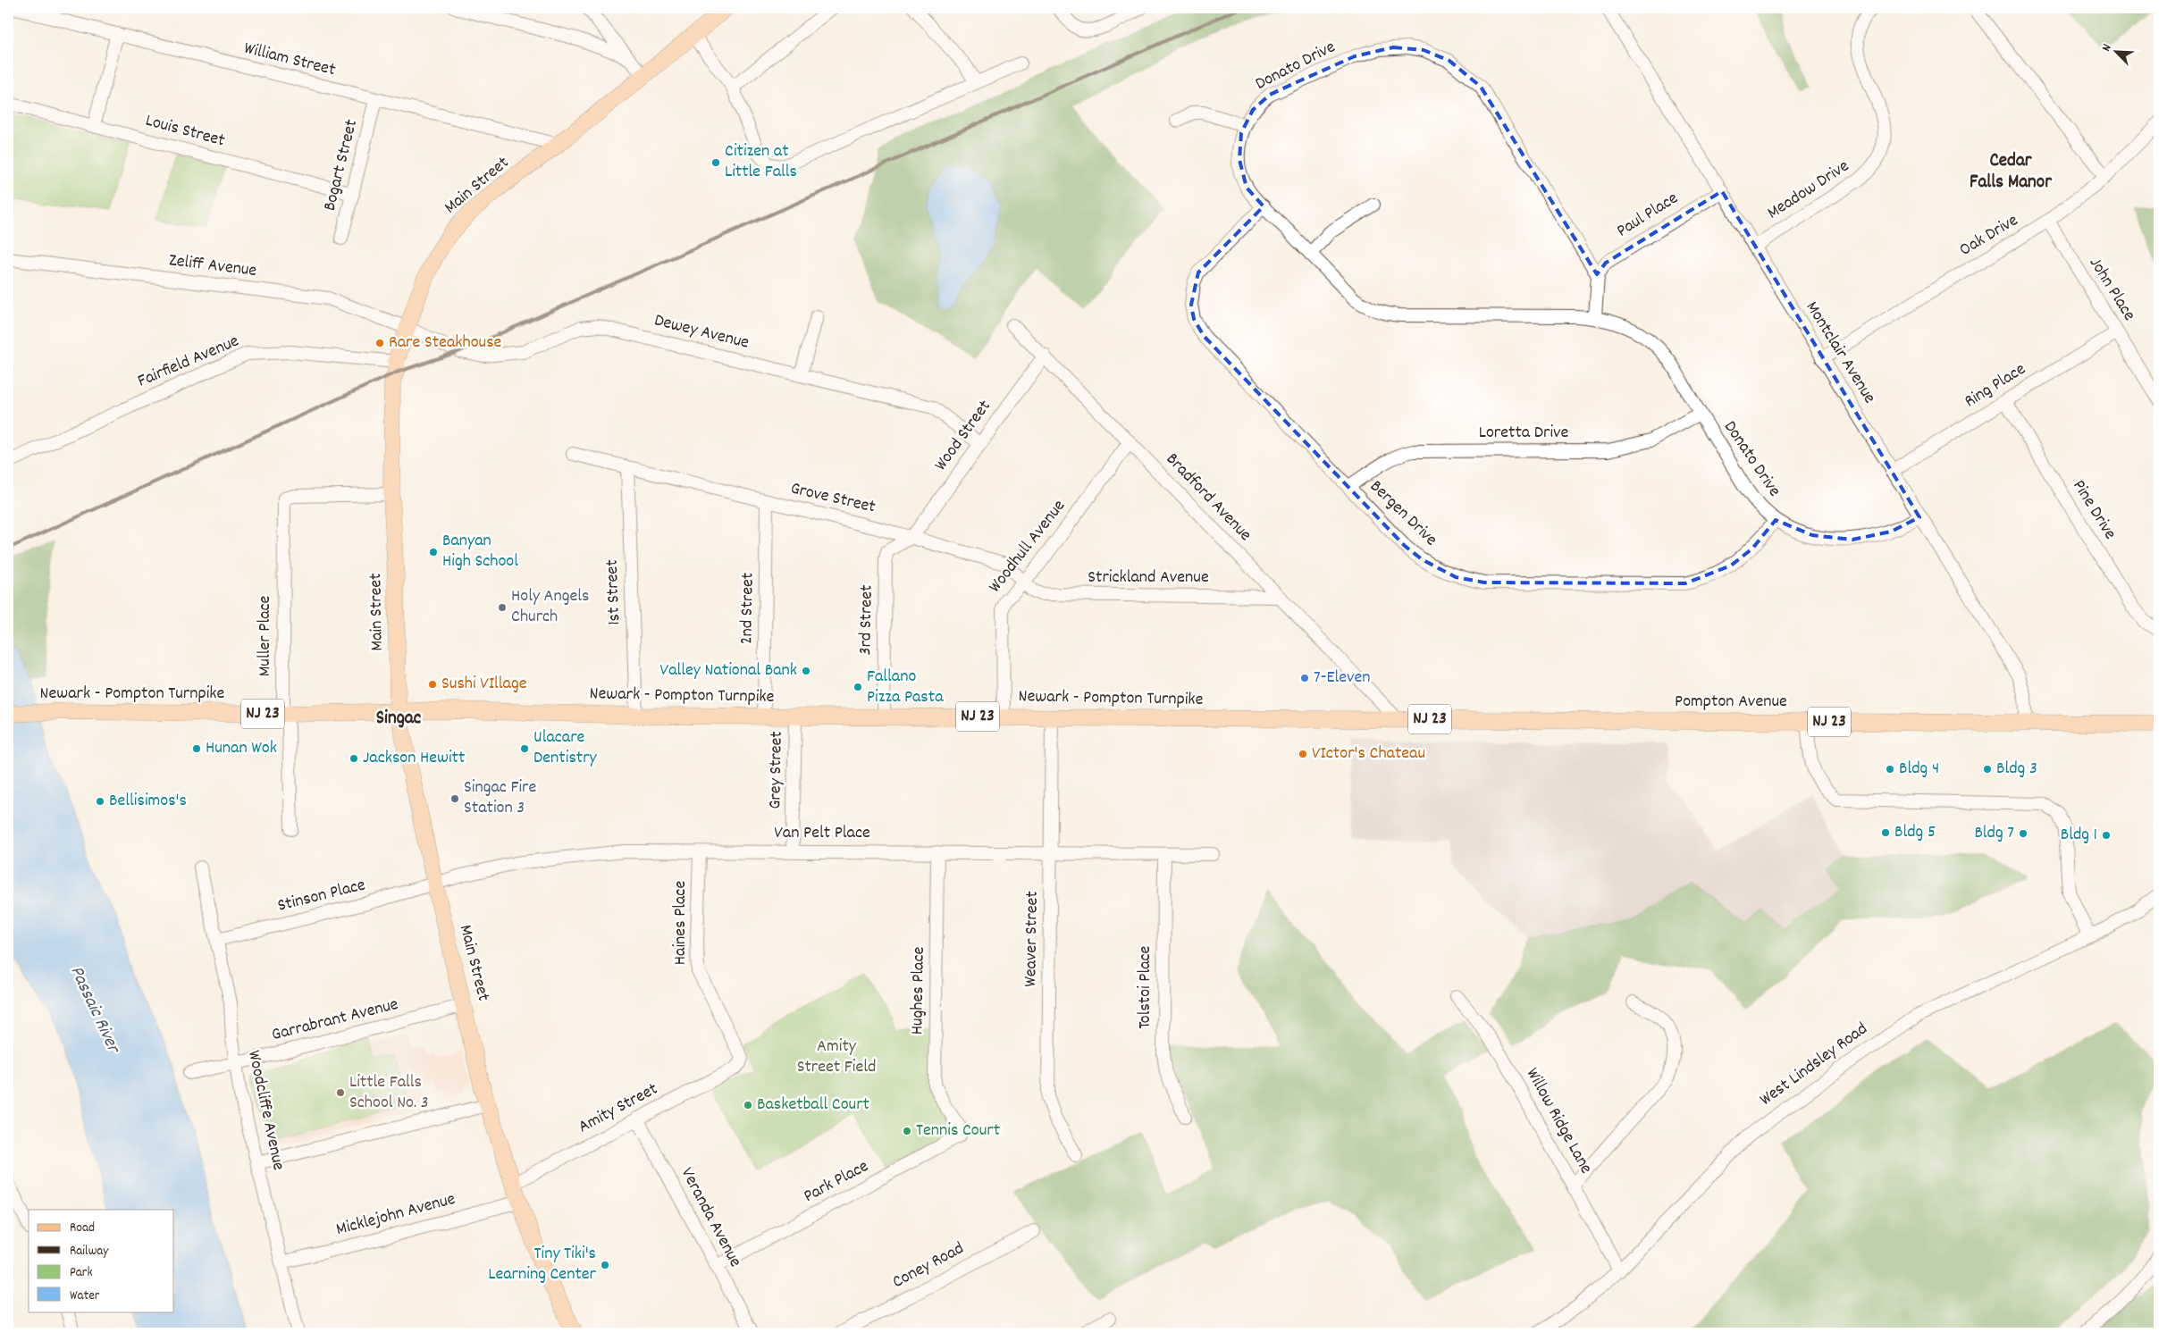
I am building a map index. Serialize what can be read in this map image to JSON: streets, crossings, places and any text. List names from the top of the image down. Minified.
{"streets":{"main road":["Main Street","Newark - Pompton Turnpike","Pompton Avenue","NJ 23"],"street":["William Street","Donato Drive","Louis Street","Bogart Street","Meadow Drive","Paul Place","Oak Drive","Zeliff Avenue","John Place","Dewey Avenue","Montclair Avenue","Fairfield Avenue","Ring Place","Loretta Drive","Wood Street","Bradford Avenue","Grove Street","Pine Drive","Bergen Drive","Woodhull Avenue","Strickland Avenue","1st Street","2nd Street","3rd Street","Muller Place","Grey Street","Van Pelt Place","Stinson Place","Haines Place","Weaver Street","Tolstoi Place","Hughes Place","Garrabrant Avenue","West Lindsley Road","Amity Street","Woodcliffe Avenue","Willow Ridge Lane","Park Place","Micklejohn Avenue","Veranda Avenue","Coney Road"]},"crossings":[["William Street","Bogart Street"],["William Street","Main Street"],["Donato Drive","Paul Place"],["Donato Drive","Montclair Avenue"],["Donato Drive","Loretta Drive"],["Donato Drive","Bergen Drive"],["Louis Street","Bogart Street"],["Main Street","Zeliff Avenue"],["Main Street","Dewey Avenue"],["Main Street","Fairfield Avenue"],["Main Street","Muller Place"],["Main Street","Newark - Pompton Turnpike"],["Main Street","Van Pelt Place"],["Main Street","Stinson Place"],["Main Street","Garrabrant Avenue"],["Main Street","Amity Street"],["Main Street","Micklejohn Avenue"],["Meadow Drive","Montclair Avenue"],["Paul Place","Montclair Avenue"],["Oak Drive","John Place"],["Oak Drive","Montclair Avenue"],["Zeliff Avenue","Dewey Avenue"],["John Place","Ring Place"],["Dewey Avenue","Wood Street"],["Montclair Avenue","Ring Place"],["Montclair Avenue","Pompton Avenue"],["Ring Place","Pine Drive"],["Loretta Drive","Bergen Drive"],["Wood Street","Bradford Avenue"],["Wood Street","Grove Street"],["Wood Street","3rd Street"],["Bradford Avenue","Woodhull Avenue"],["Bradford Avenue","Strickland Avenue"],["Bradford Avenue","Pompton Avenue"],["Grove Street","Woodhull Avenue"],["Grove Street","Strickland Avenue"],["Grove Street","1st Street"],["Grove Street","2nd Street"],["Grove Street","3rd Street"],["Woodhull Avenue","Strickland Avenue"],["Woodhull Avenue","Newark - Pompton Turnpike"],["1st Street","Newark - Pompton Turnpike"],["2nd Street","Newark - Pompton Turnpike"],["3rd Street","Newark - Pompton Turnpike"],["Muller Place","Newark - Pompton Turnpike"],["Newark - Pompton Turnpike","Pompton Avenue"],["Newark - Pompton Turnpike","Grey Street"],["Newark - Pompton Turnpike","Weaver Street"],["Grey Street","Van Pelt Place"],["Van Pelt Place","Stinson Place"],["Van Pelt Place","Haines Place"],["Van Pelt Place","Weaver Street"],["Van Pelt Place","Tolstoi Place"],["Van Pelt Place","Hughes Place"],["Stinson Place","Woodcliffe Avenue"],["Haines Place","Amity Street"],["Hughes Place","Park Place"],["Garrabrant Avenue","Woodcliffe Avenue"],["West Lindsley Road","Willow Ridge Lane"],["Amity Street","Veranda Avenue"],["Woodcliffe Avenue","Micklejohn Avenue"],["Park Place","Veranda Avenue"]],"districts":["Cedar Falls Manor","Singac"],"water":["Passaic River"],"parks":["Amity Street Field"],"places":["Citizen at Little Falls","Rare Steakhouse","Banyan High School","Holy Angels Church","Valley National Bank","7-Eleven","Sushi VIllage","Fallano Pizza Pasta","Hunan Wok","Ulacare Dentistry","VIctor's Chateau","Jackson Hewitt","Bldg 4","Bldg 3","Singac Fire Station 3","Bellisimos's","Bldg 5","Bldg 7","Bldg 1","Little Falls School No. 3","Basketball Court","Tennis Court","Tiny Tiki's Learning Center"],"legend":["Road","Railway","Park","Water"],"north":"top left"}
